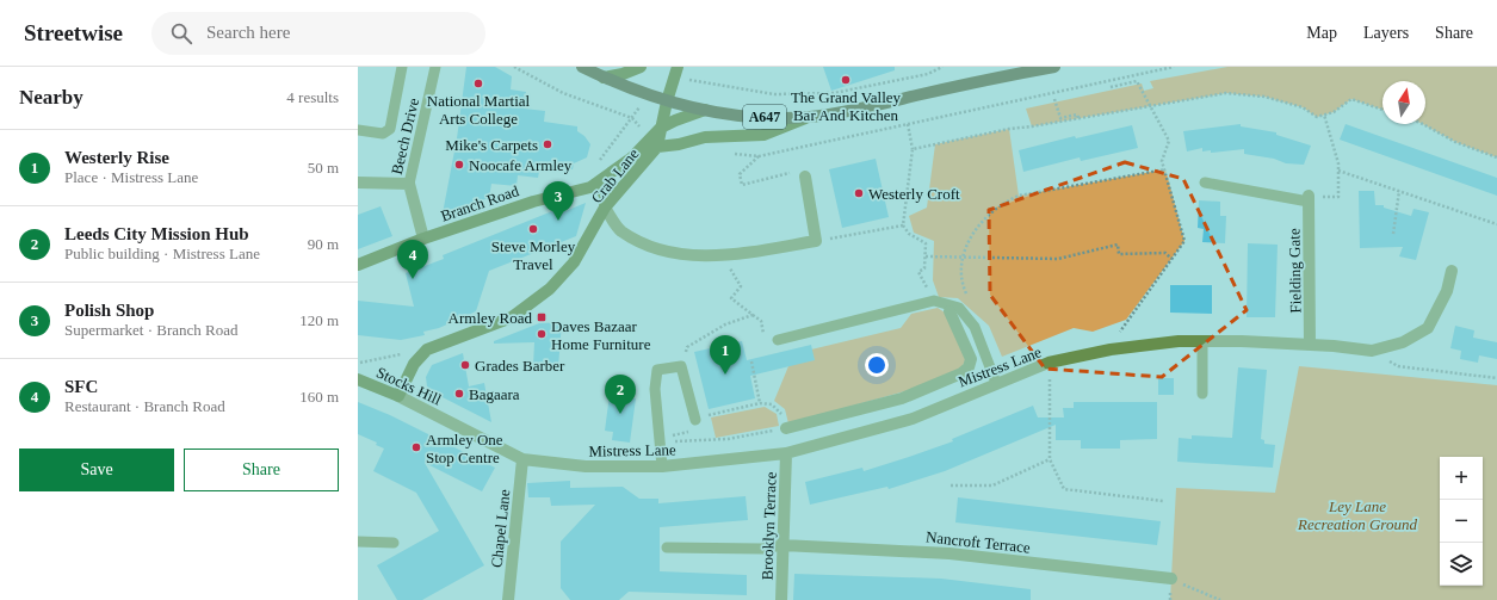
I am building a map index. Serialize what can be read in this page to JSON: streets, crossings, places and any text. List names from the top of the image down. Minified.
{"streets":{"main road":["A647"],"street":["Beech Drive","Crab Lane","Branch Road","Fielding Gate","Mistress Lane","Stocks Hill","Brooklyn Terrace","Chapel Lane","Nancroft Terrace"]},"crossings":[["A647","Crab Lane"],["A647","Branch Road"],["Beech Drive","Branch Road"],["Crab Lane","Branch Road"],["Crab Lane","Stocks Hill"],["Fielding Gate","Mistress Lane"],["Mistress Lane","Stocks Hill"],["Mistress Lane","Brooklyn Terrace"],["Mistress Lane","Chapel Lane"],["Stocks Hill","Chapel Lane"],["Brooklyn Terrace","Nancroft Terrace"]],"parks":["Ley Lane Recreation Ground"],"places":{"other":["The Grand Valley Bar And Kitchen","National Martial Arts College","Mike's Carpets","Noocafe Armley","Westerly Croft","Steve Morley Travel","Daves Bazaar Home Furniture","Grades Barber","Bagaara","Armley One Stop Centre"],"transit":["Armley Road"]},"north":"top","page":{"header":"Streetwise","search":"Search here","nav":["Map","Layers","Share"],"heading":["Nearby","4 results"],"list":[{"mark":"1","name":"Westerly Rise","note":"Place · Mistress Lane","value":"50 m"},{"mark":"2","name":"Leeds City Mission Hub","note":"Public building · Mistress Lane","value":"90 m"},{"mark":"3","name":"Polish Shop","note":"Supermarket · Branch Road","value":"120 m"},{"mark":"4","name":"SFC","note":"Restaurant · Branch Road","value":"160 m"}],"pins":["3","4","1","2"],"buttons":["Save","Share"],"map_buttons":["+","−"]}}
